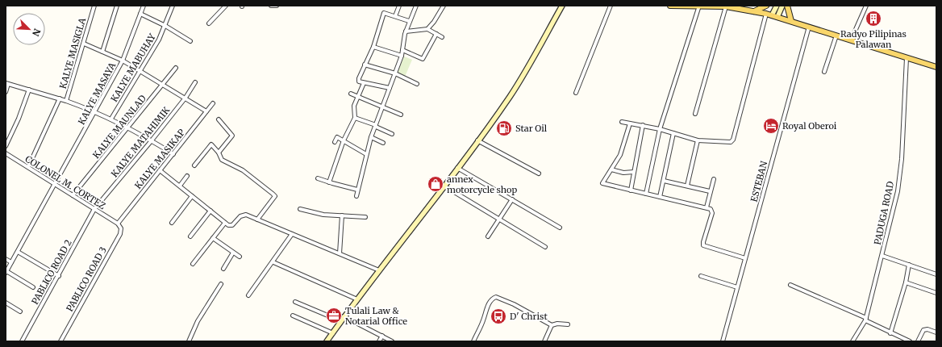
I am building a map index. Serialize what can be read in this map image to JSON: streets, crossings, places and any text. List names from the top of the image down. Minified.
{"streets":{"street":["KALYE MASIGLA","KALYE MABUHAY","KALYE MASAYA","KALYE MAUNLAD","KALYE MATAHIMIK","KALYE MASIKAP","ESTEBAN","COLONEL M. CORTEZ","PADUGA ROAD","PABLICO ROAD 2","PABLICO ROAD 3"]},"crossings":[["KALYE MASAYA","COLONEL M. CORTEZ"],["KALYE MAUNLAD","COLONEL M. CORTEZ"],["KALYE MATAHIMIK","COLONEL M. CORTEZ"],["KALYE MATAHIMIK","PABLICO ROAD 2"],["KALYE MASIKAP","COLONEL M. CORTEZ"],["KALYE MASIKAP","PABLICO ROAD 3"],["COLONEL M. CORTEZ","PABLICO ROAD 2"],["COLONEL M. CORTEZ","PABLICO ROAD 3"]],"places":{"building":["Radyo Pilipinas Palawan"],"hotel":["Royal Oberoi"],"fuel station":["Star Oil"],"shop":["annex motorcycle shop"],"office":["Tulali Law & Notarial Office"],"bus stop":["D' Christ"]},"north":"bottom right"}
